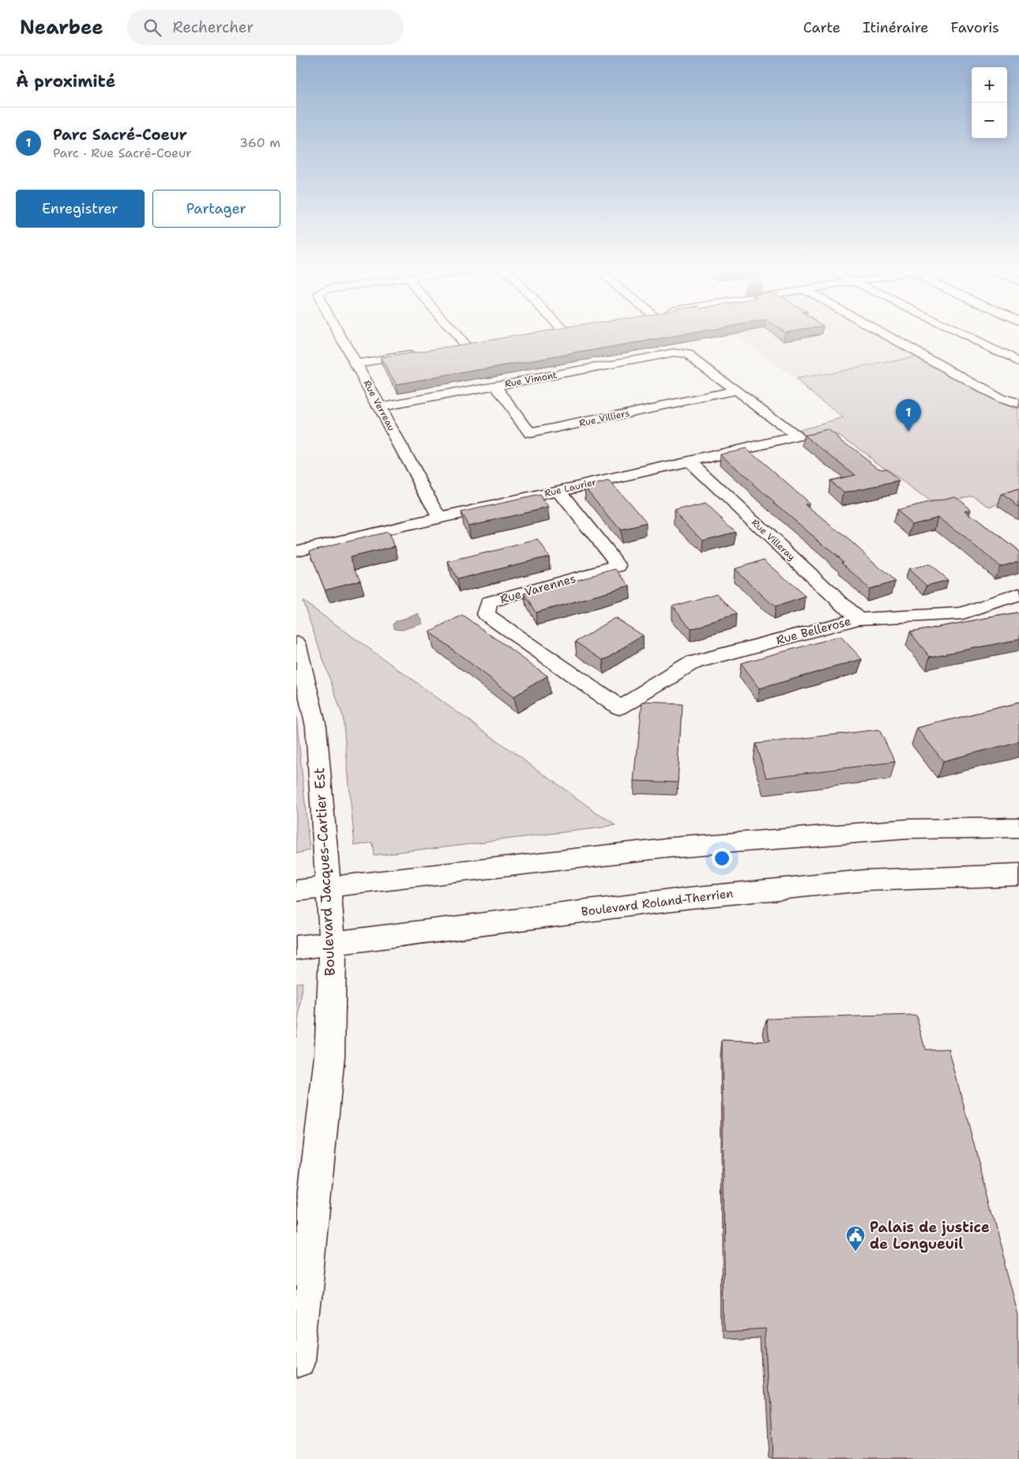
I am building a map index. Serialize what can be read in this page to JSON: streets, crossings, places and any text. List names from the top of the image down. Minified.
{"streets":{"street":["Rue Vimont","Rue Verreau","Rue Villiers","Rue Laurier","Rue Villeray","Rue Varennes","Rue Bellerose","Boulevard Jacques-Cartier Est","Boulevard Roland-Therrien"]},"crossings":[["Rue Vimont","Rue Verreau"],["Rue Vimont","Rue Villiers"],["Rue Vimont","Rue Laurier"],["Rue Verreau","Rue Laurier"],["Rue Laurier","Rue Villeray"],["Rue Laurier","Rue Varennes"],["Rue Villeray","Rue Bellerose"],["Rue Varennes","Rue Bellerose"],["Boulevard Jacques-Cartier Est","Boulevard Roland-Therrien"]],"places":{"public building":["Palais de justice de Longueuil"]},"page":{"header":"Nearbee","search":"Rechercher","nav":["Carte","Itinéraire","Favoris"],"heading":"À proximité","map_buttons":["+","−"],"list":[{"mark":"1","name":"Parc Sacré-Coeur","note":"Parc · Rue Sacré-Coeur","value":"360 m"}],"buttons":["Enregistrer","Partager"],"pins":"1"}}
